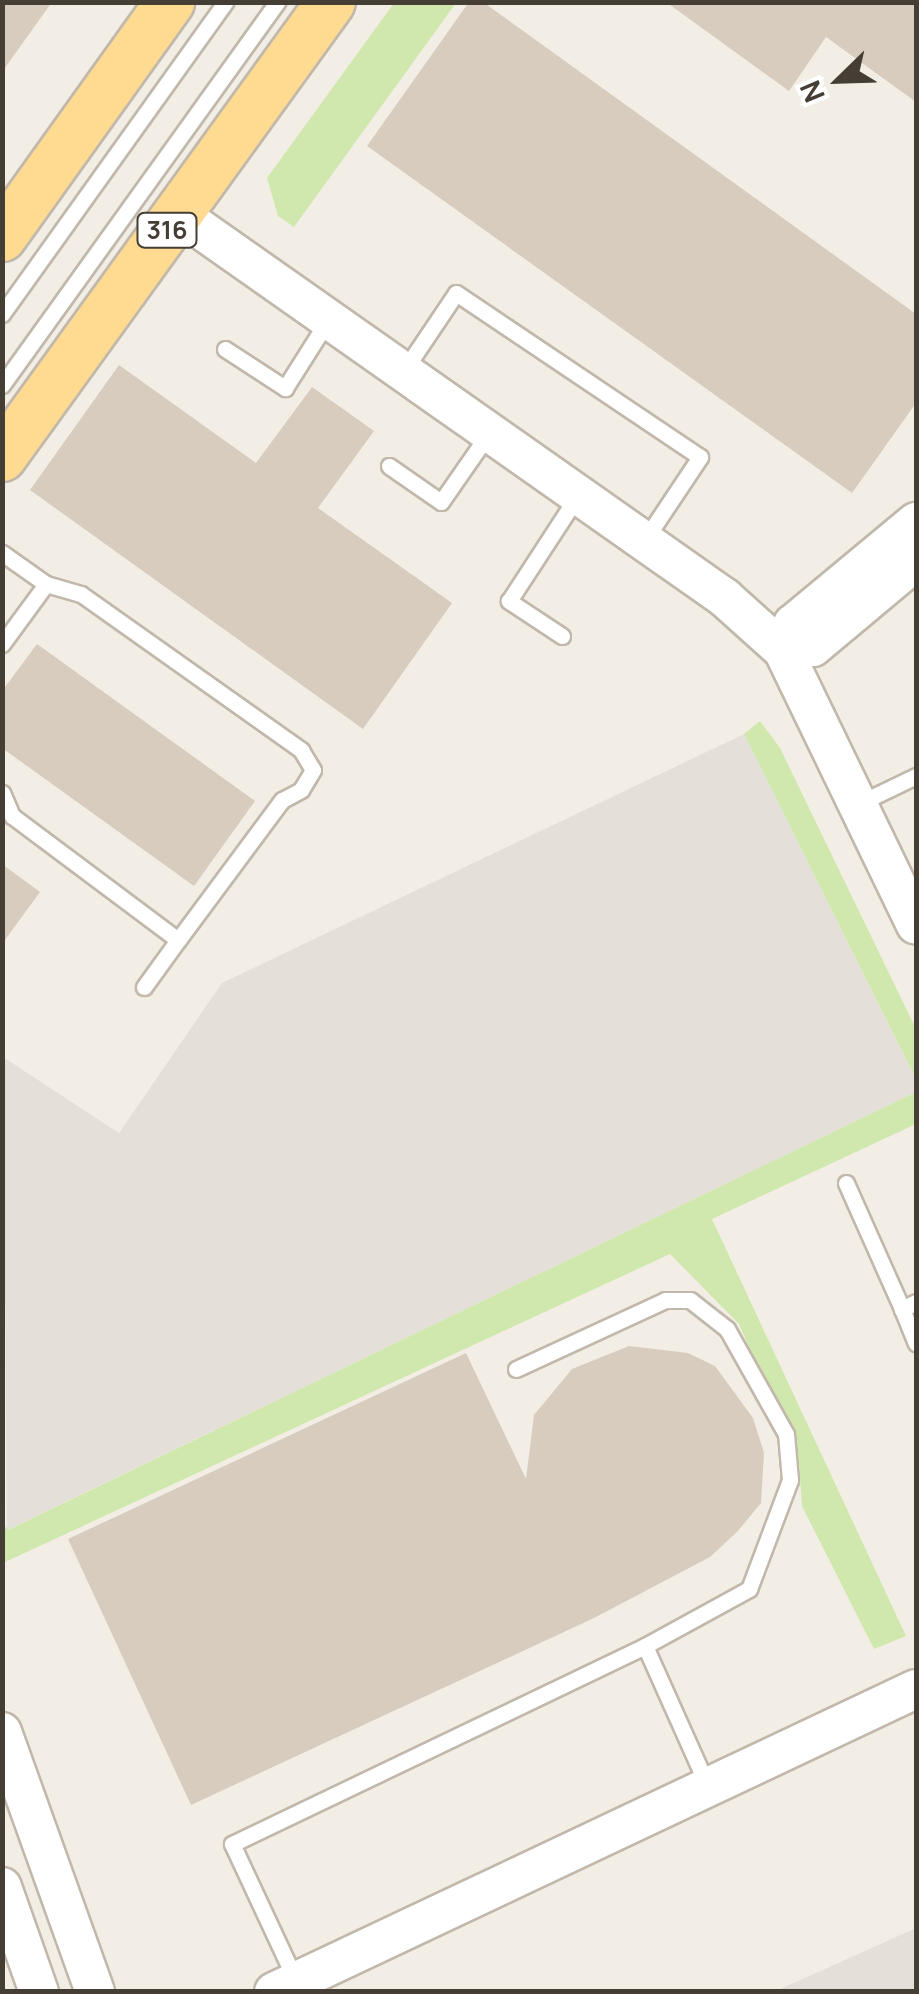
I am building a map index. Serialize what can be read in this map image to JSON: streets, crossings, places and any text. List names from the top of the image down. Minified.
{"streets":{"main road":["316"]},"north":"bottom left"}
